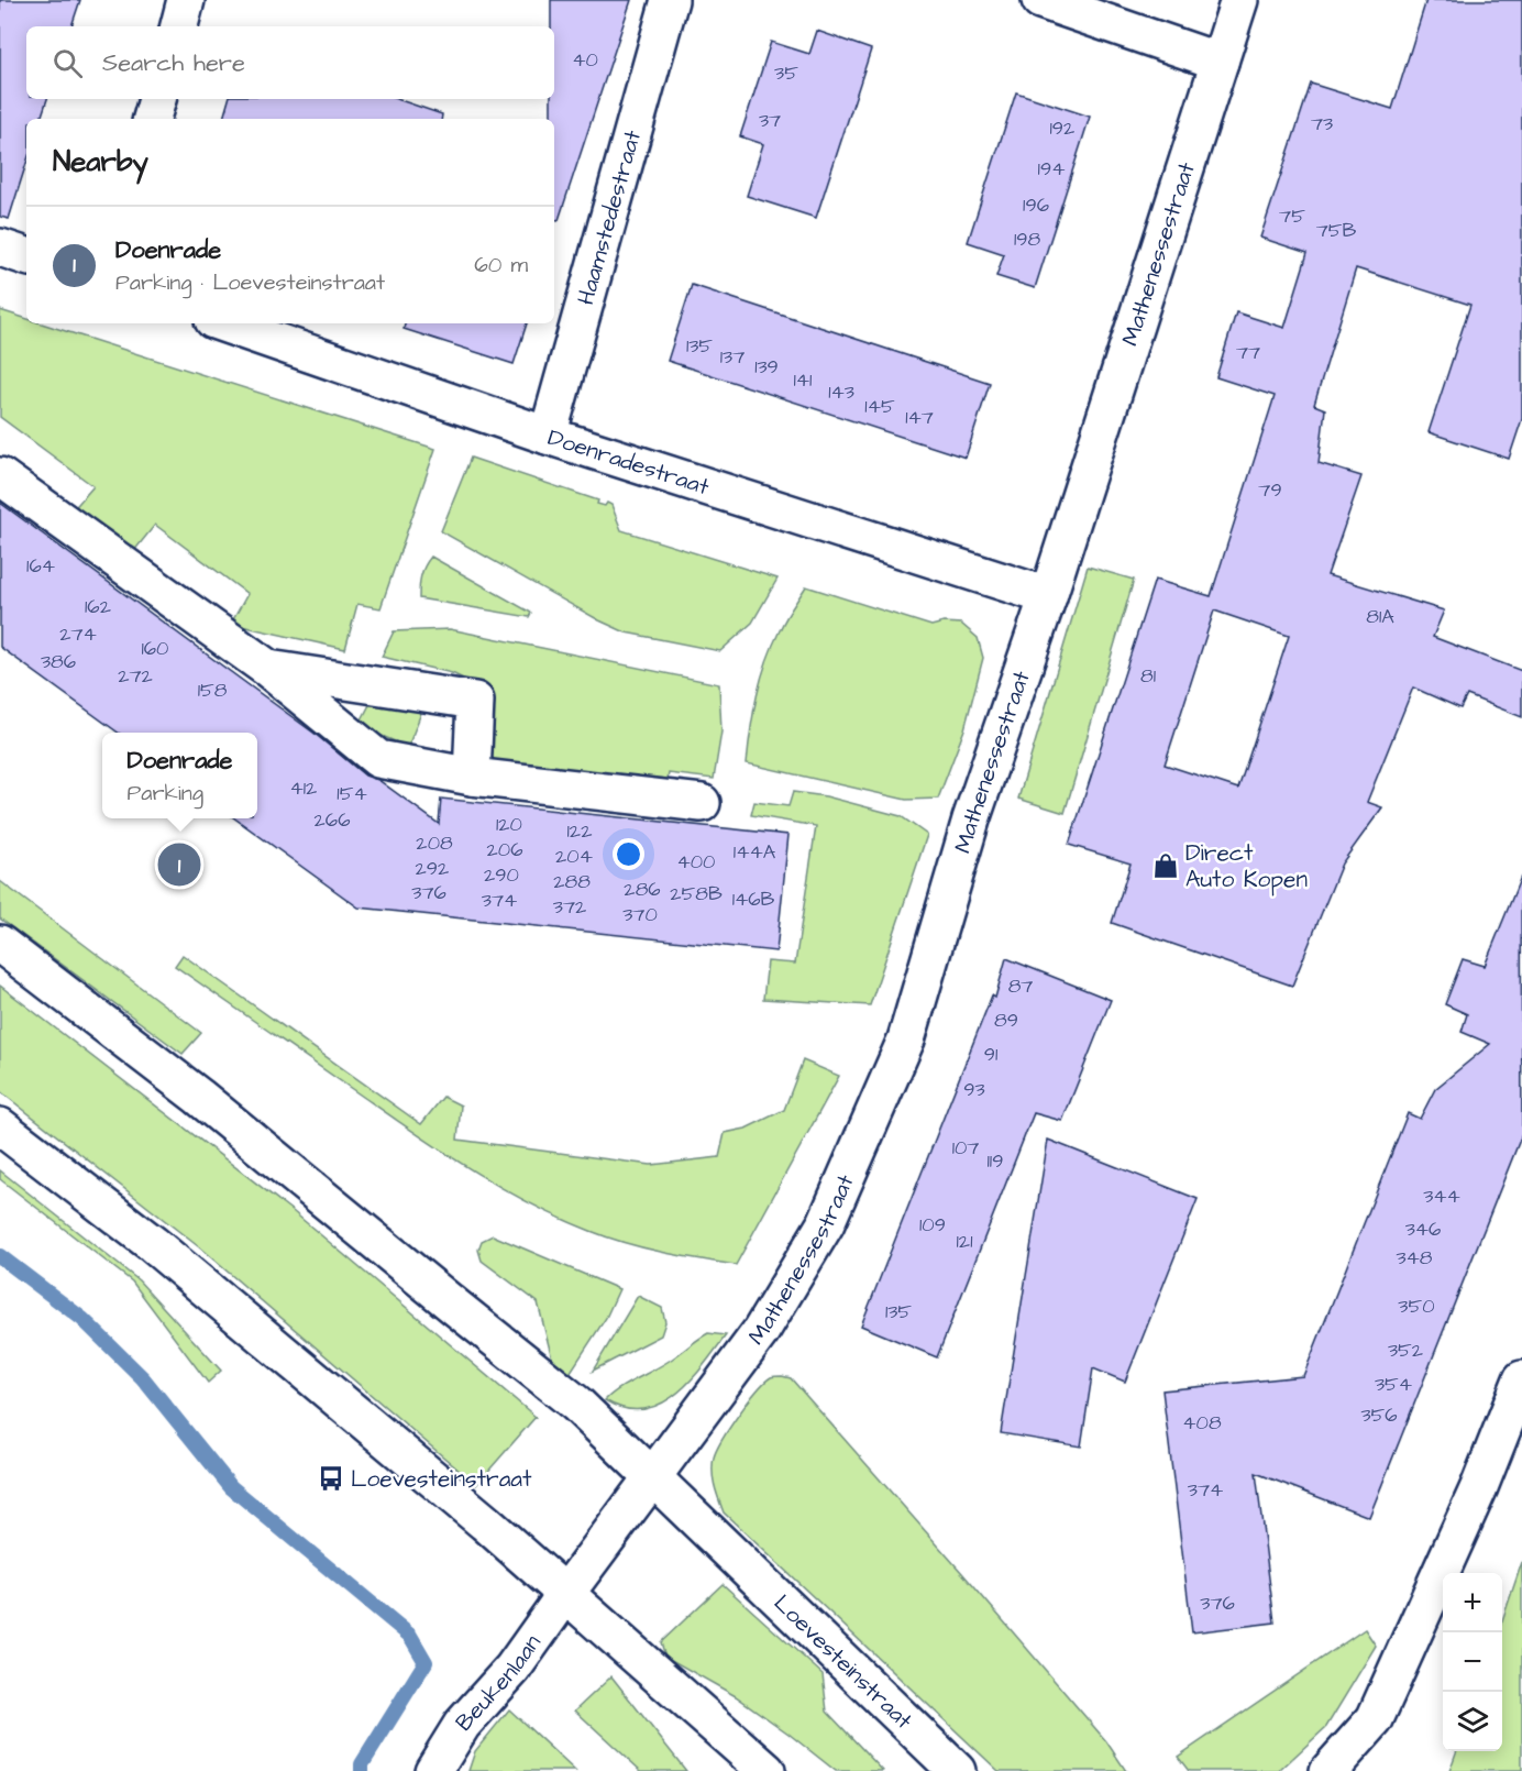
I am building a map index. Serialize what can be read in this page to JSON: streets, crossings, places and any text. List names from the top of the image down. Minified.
{"streets":{"street":["Haamstedestraat","Mathenessestraat","Doenradestraat","Loevesteinstraat","Beukenlaan"]},"crossings":[["Haamstedestraat","Doenradestraat"],["Mathenessestraat","Doenradestraat"],["Mathenessestraat","Loevesteinstraat"],["Mathenessestraat","Beukenlaan"]],"places":{"shop":["Direct Auto Kopen"],"bus stop":["Loevesteinstraat"]},"house_numbers":["40","35","37","73","192","194","196","75","75B","198","135","77","137","139","141","143","145","147","79","164","162","81A","274","160","386","272","81","158","412","154","266","120","122","208","206","144A","204","400","292","290","288","286","376","258B","146B","374","372","370","87","89","91","93","107","119","344","109","346","121","348","350","135","352","354","356","408","374","376"],"page":{"search":"Search here","heading":"Nearby","list":[{"mark":"1","name":"Doenrade","note":"Parking · Loevesteinstraat","value":"60 m"}],"popup":["Doenrade","Parking"],"pins":"1","map_buttons":["+","−"]}}
